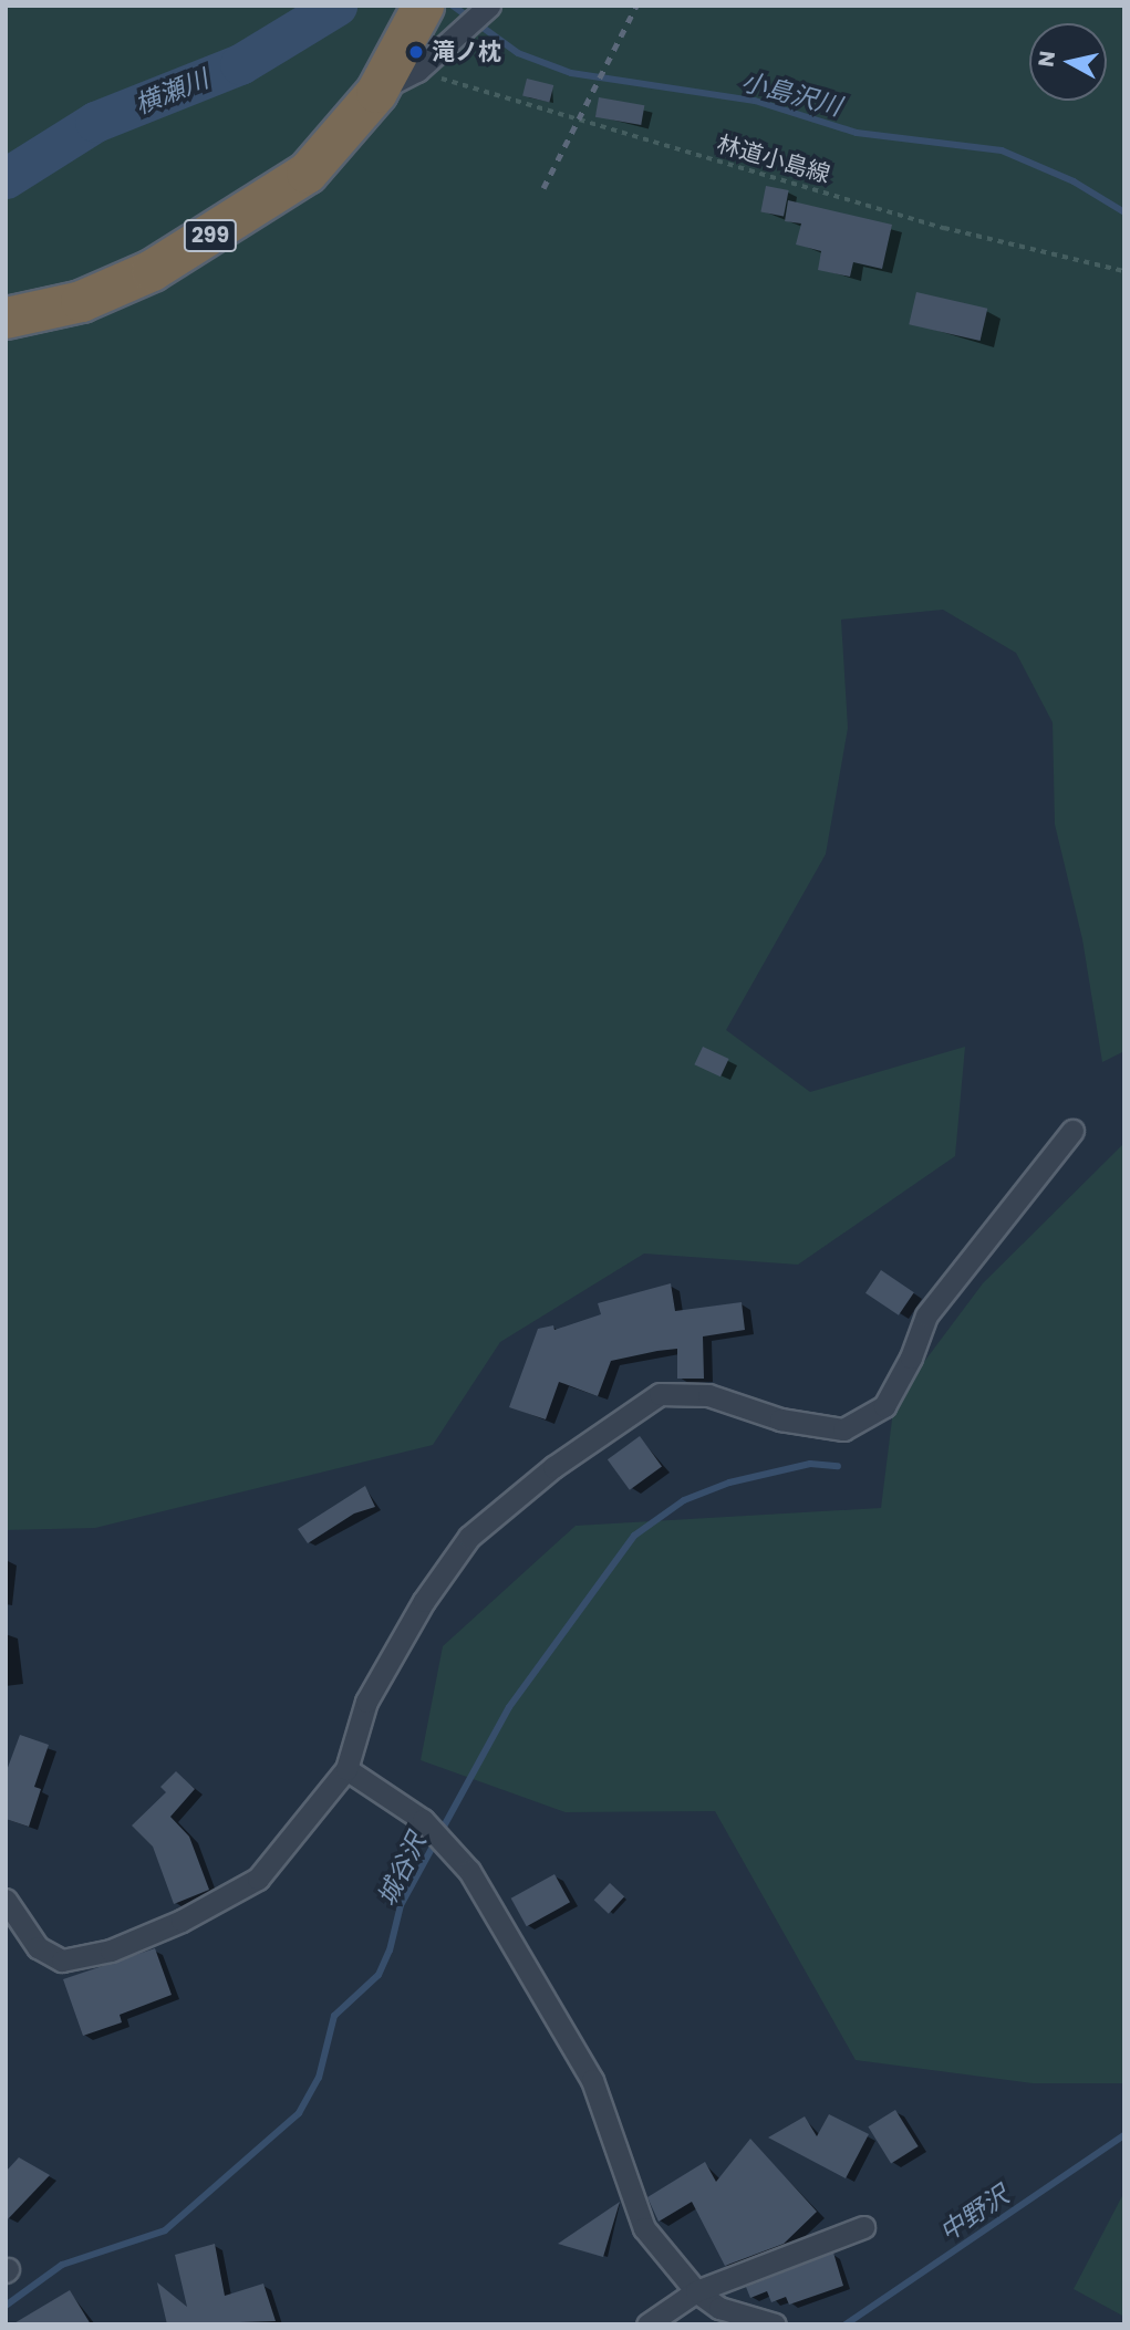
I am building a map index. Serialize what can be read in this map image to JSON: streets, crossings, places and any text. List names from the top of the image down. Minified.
{"streets":{"highway":["299"],"path":["林道小島線"]},"crossings":[["林道小島線","299"]],"water":["横瀬川","小島沢川","城谷沢","中野沢"],"places":["滝ノ枕"],"north":"left"}
